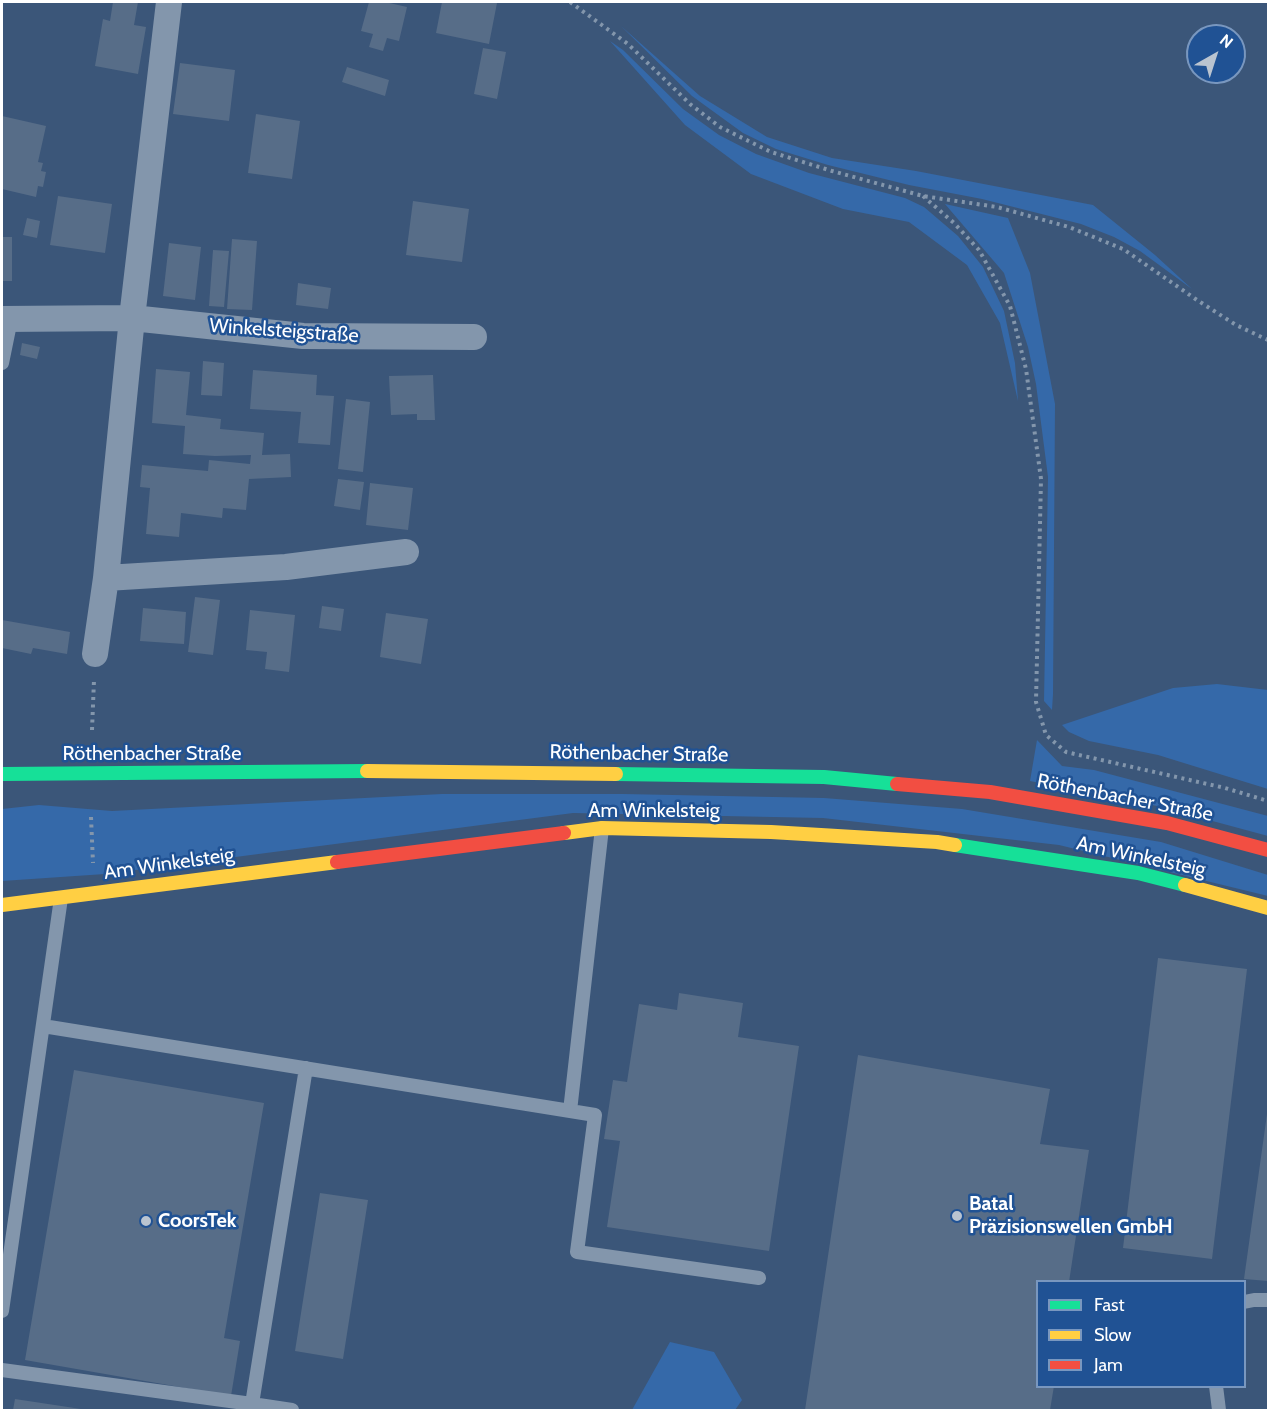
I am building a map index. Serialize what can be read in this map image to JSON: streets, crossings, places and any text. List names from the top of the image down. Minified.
{"streets":{"main road":["Röthenbacher Straße","Am Winkelsteig"],"street":["Winkelsteigstraße"]},"places":["Batal Präzisionswellen GmbH","CoorsTek"],"legend":["Fast","Slow","Jam"],"north":"top right"}
